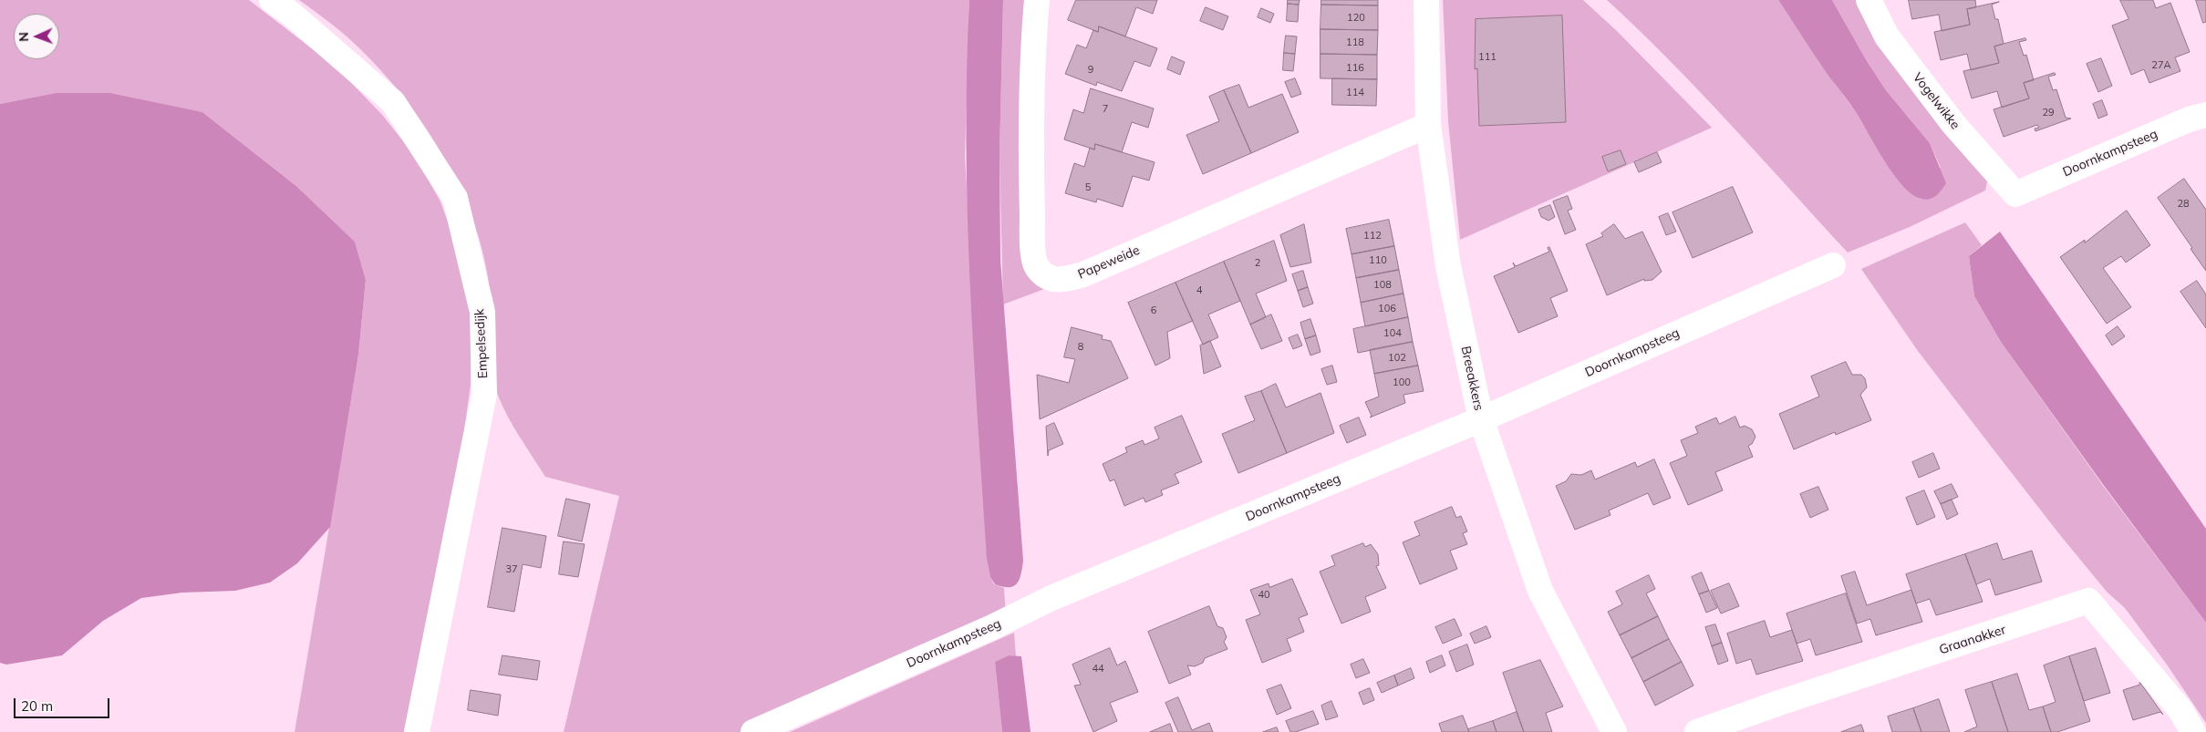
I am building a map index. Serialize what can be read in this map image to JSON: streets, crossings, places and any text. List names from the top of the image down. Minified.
{"streets":{"street":["Vogelwikke","Doornkampsteeg","Papeweide","Empelsedijk","Breeakkers","Graanakker"]},"crossings":[["Vogelwikke","Doornkampsteeg"],["Doornkampsteeg","Breeakkers"],["Papeweide","Breeakkers"]],"house_numbers":["120","118","111","27A","116","9","114","7","29","5","28","112","110","2","108","4","106","6","104","8","102","100","37","40","44"],"scale_bar":"20 m","north":"left"}
